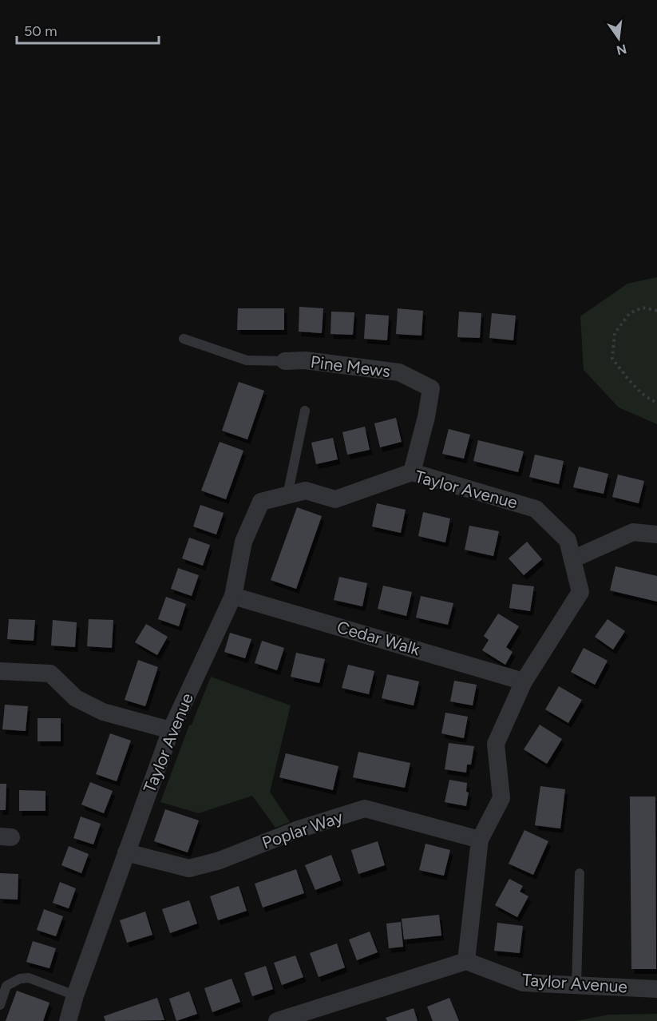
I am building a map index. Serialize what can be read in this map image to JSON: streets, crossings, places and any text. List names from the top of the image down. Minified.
{"streets":{"street":["Pine Mews","Taylor Avenue","Cedar Walk","Poplar Way"]},"crossings":[["Pine Mews","Taylor Avenue"],["Taylor Avenue","Cedar Walk"],["Taylor Avenue","Poplar Way"]],"scale_bar":"50 m","north":"bottom"}
